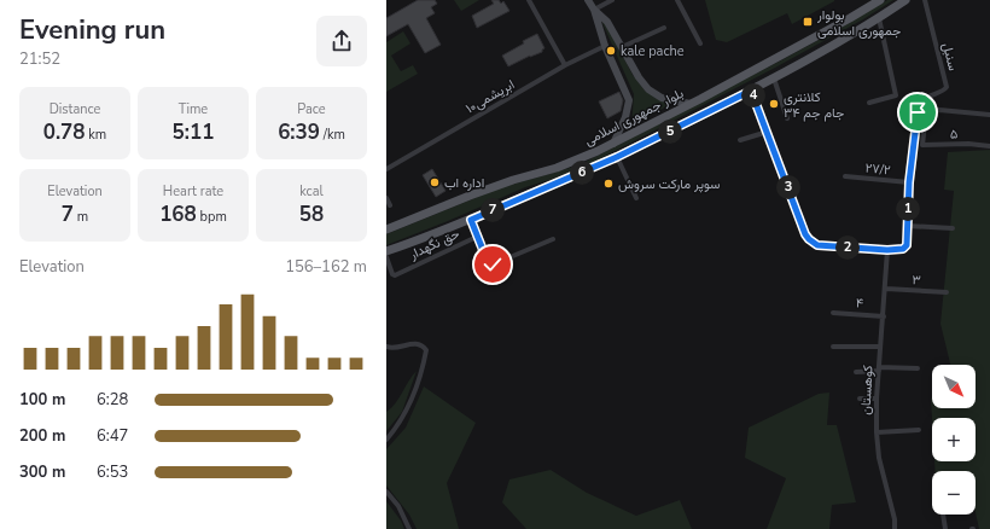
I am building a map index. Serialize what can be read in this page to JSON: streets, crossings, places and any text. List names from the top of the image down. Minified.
{"streets":{"main road":["بلوار جمهوری اسلامی"],"street":["سنبل","ابریشمی۱۰","۵","۲۷/۲","حق نگهدار","۳","۴","کوهستان"]},"crossings":[["۳","کوهستان"],["۴","کوهستان"]],"places":{"transit":["بولوار جمهوری اسلامی"],"other":["kale pache","کلانتری ۳۴ جام جم","اداره اب","سوپر مارکت سروش"]},"north":"bottom right","page":{"heading":["Evening run","21:52"],"stats":[["Distance","0.78 km"],["Time","5:11"],["Pace","6:39 /km"],["Elevation","7 m"],["Heart rate","168 bpm"],["kcal","58"]],"pins":["4","5","6","3","1","7","2"],"chart":["Elevation","156–162 m"],"map_buttons":["+","−"],"list":[{"name":"100 m","note":"6:28"},{"name":"200 m","note":"6:47"},{"name":"300 m","note":"6:53"}]}}
